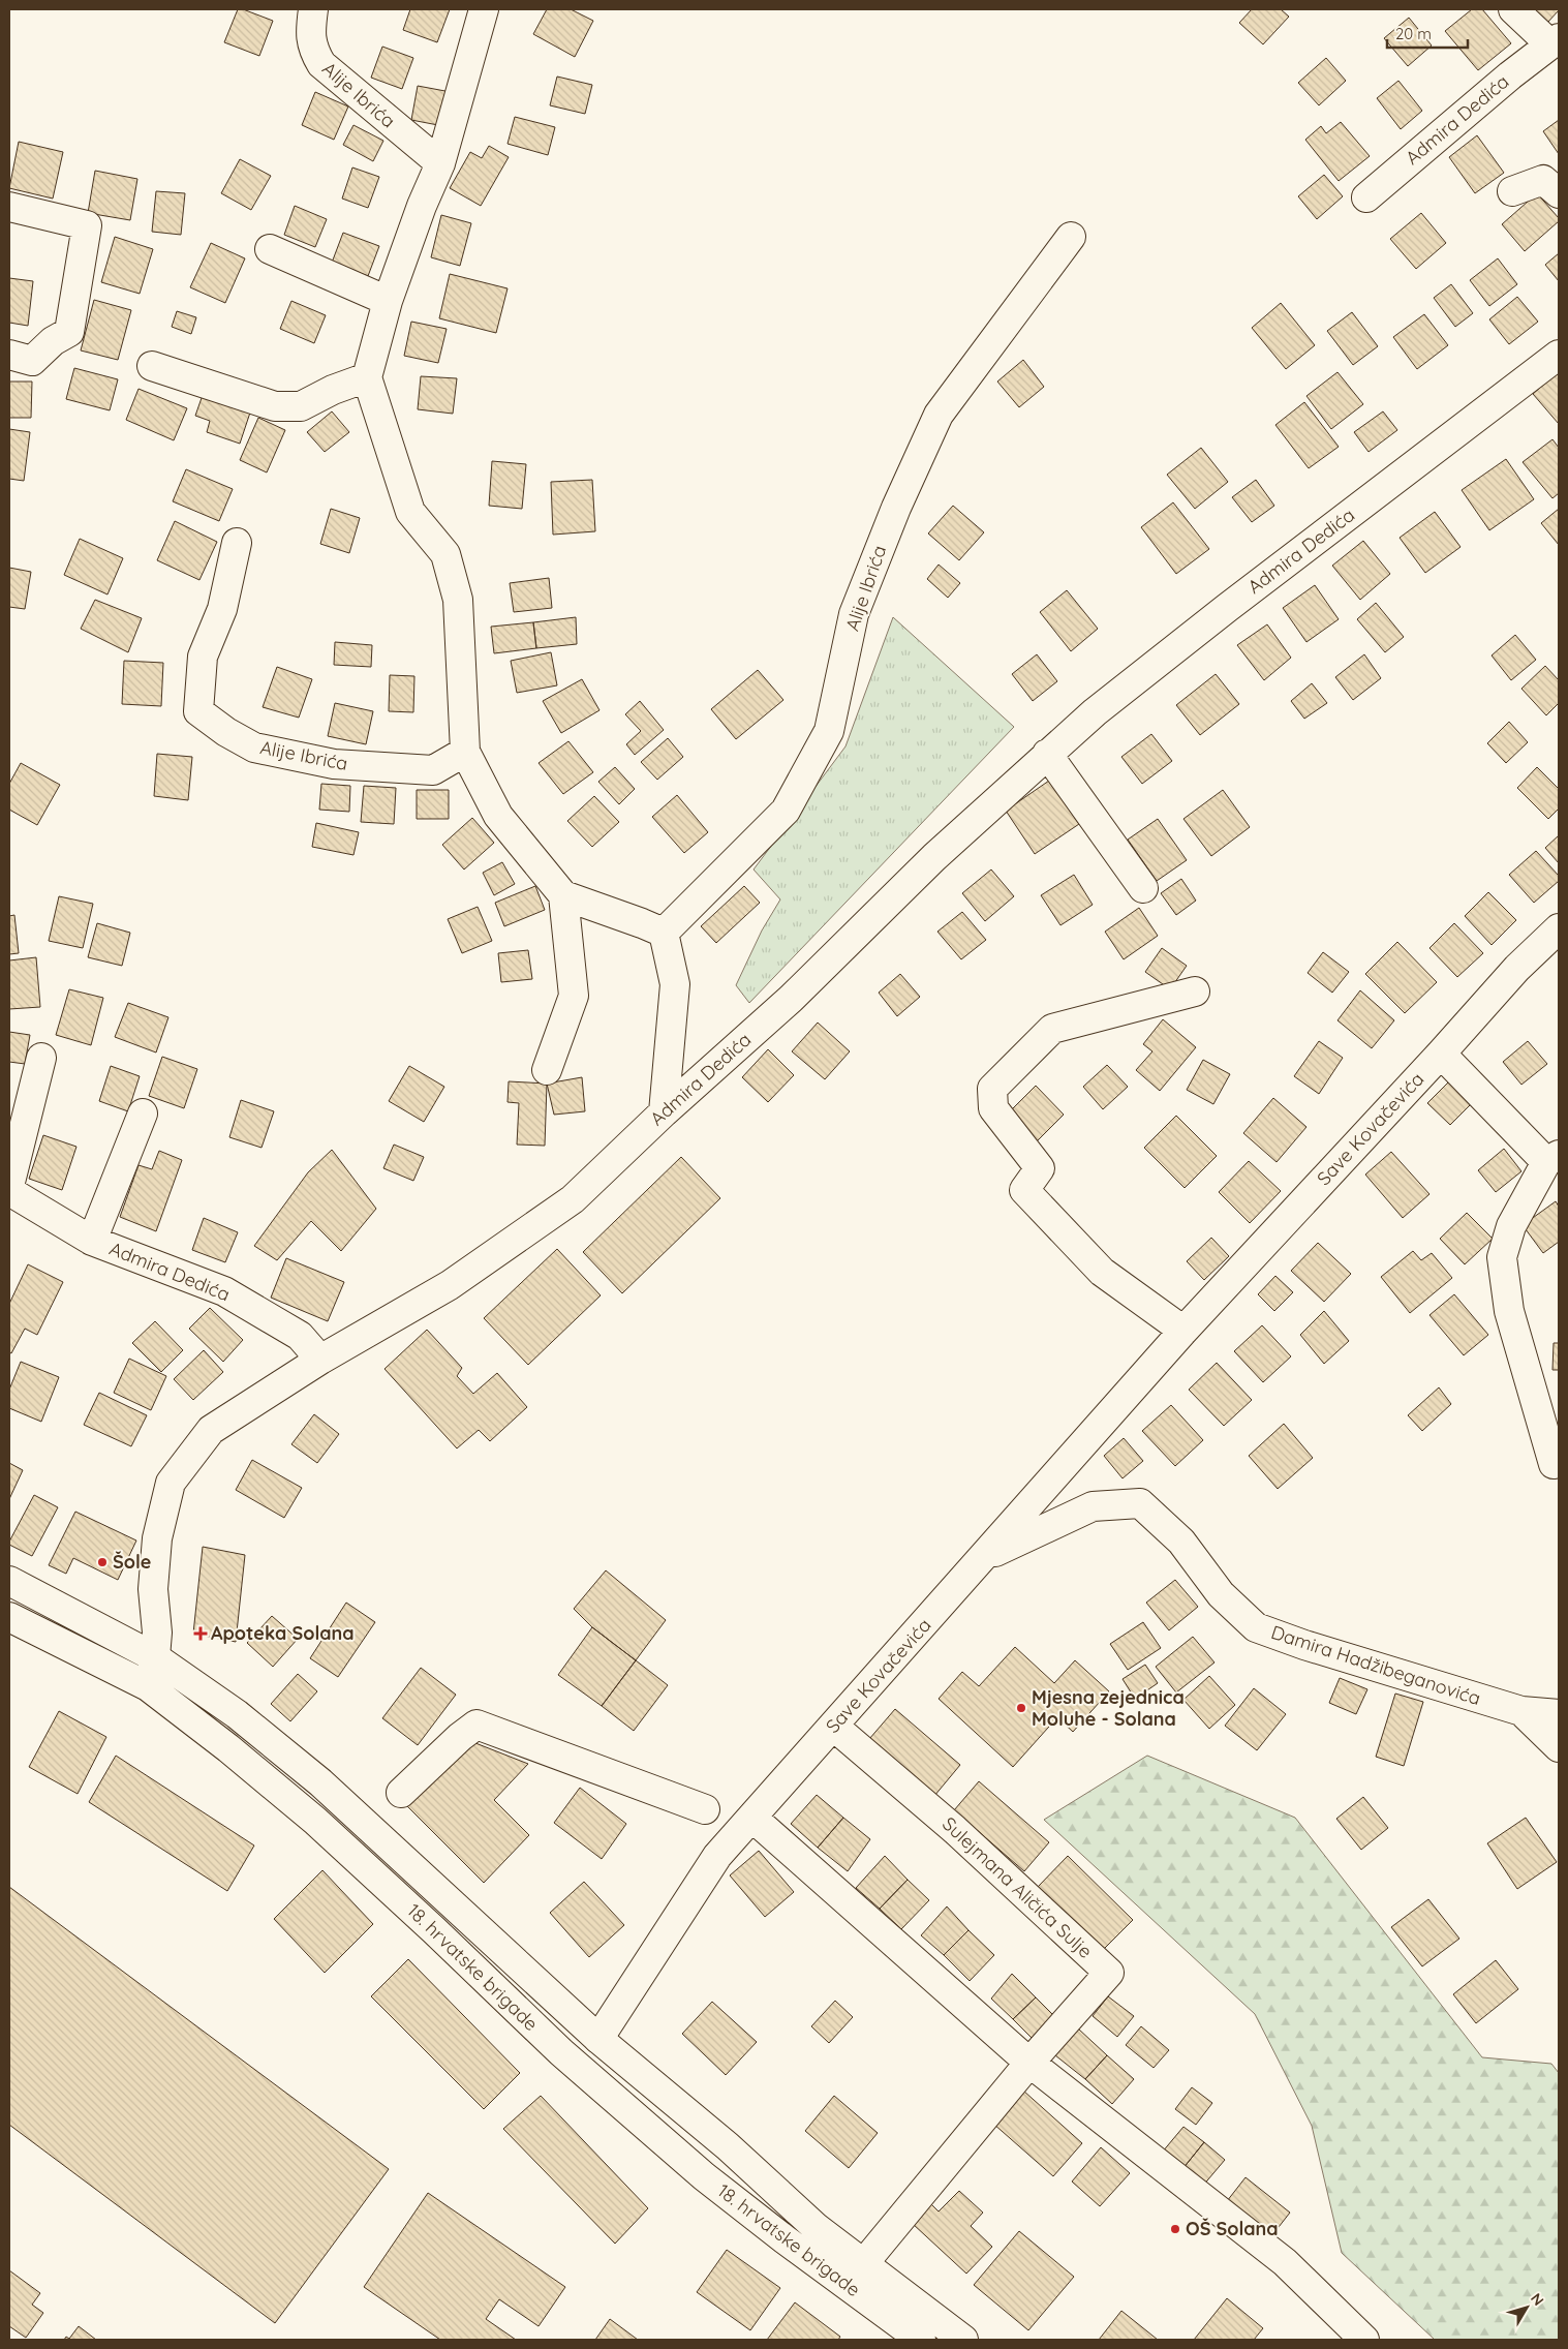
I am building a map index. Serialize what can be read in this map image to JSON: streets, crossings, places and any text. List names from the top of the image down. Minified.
{"streets":{"street":["Alije Ibrića","Admira Dedića","Save Kovačevića","Damira Hadžibeganovića","Sulejmana Aličića Sulje","18. hrvatske brigade"]},"crossings":[["Admira Dedića","18. hrvatske brigade"],["Save Kovačevića","Damira Hadžibeganovića"],["Save Kovačevića","Sulejmana Aličića Sulje"],["Save Kovačevića","18. hrvatske brigade"],["Sulejmana Aličića Sulje","18. hrvatske brigade"]],"places":{"other":["Šole","Mjesna zejednica Moluhe - Solana","OŠ Solana"],"health":["Apoteka Solana"]},"scale_bar":"20 m","north":"top right"}
